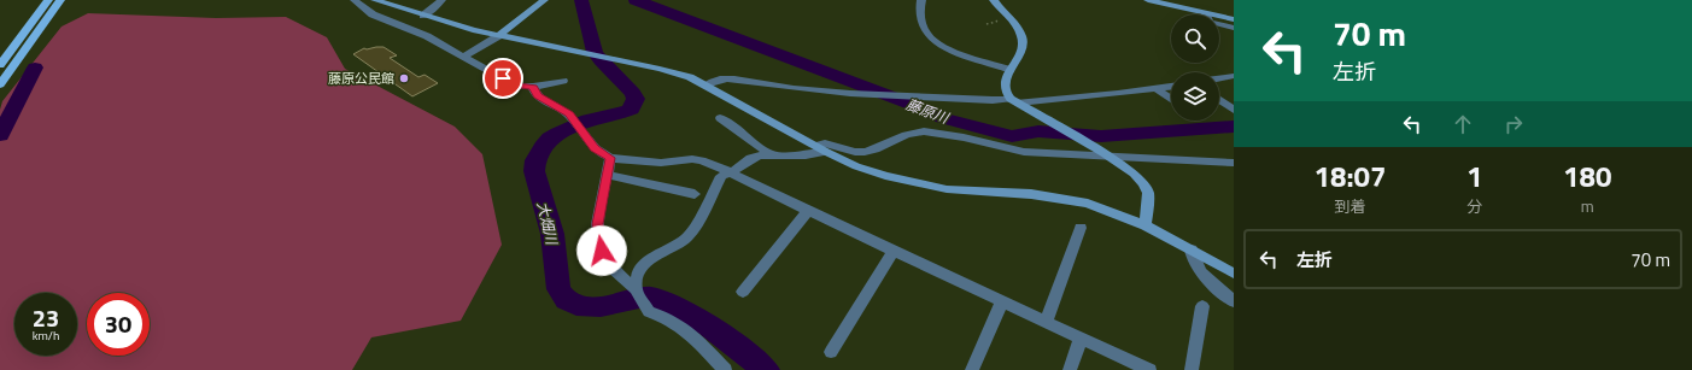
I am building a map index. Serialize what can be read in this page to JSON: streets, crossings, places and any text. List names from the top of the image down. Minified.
{"water":["藤原川","大畑川"],"places":["藤原公民館"],"page":{"turn":["70 m","左折"],"eta":["18:07","到着","1","分","180","m"],"list":[{"name":"左折","value":"70 m"}],"speed":"23 km/h","limit":"30"}}
